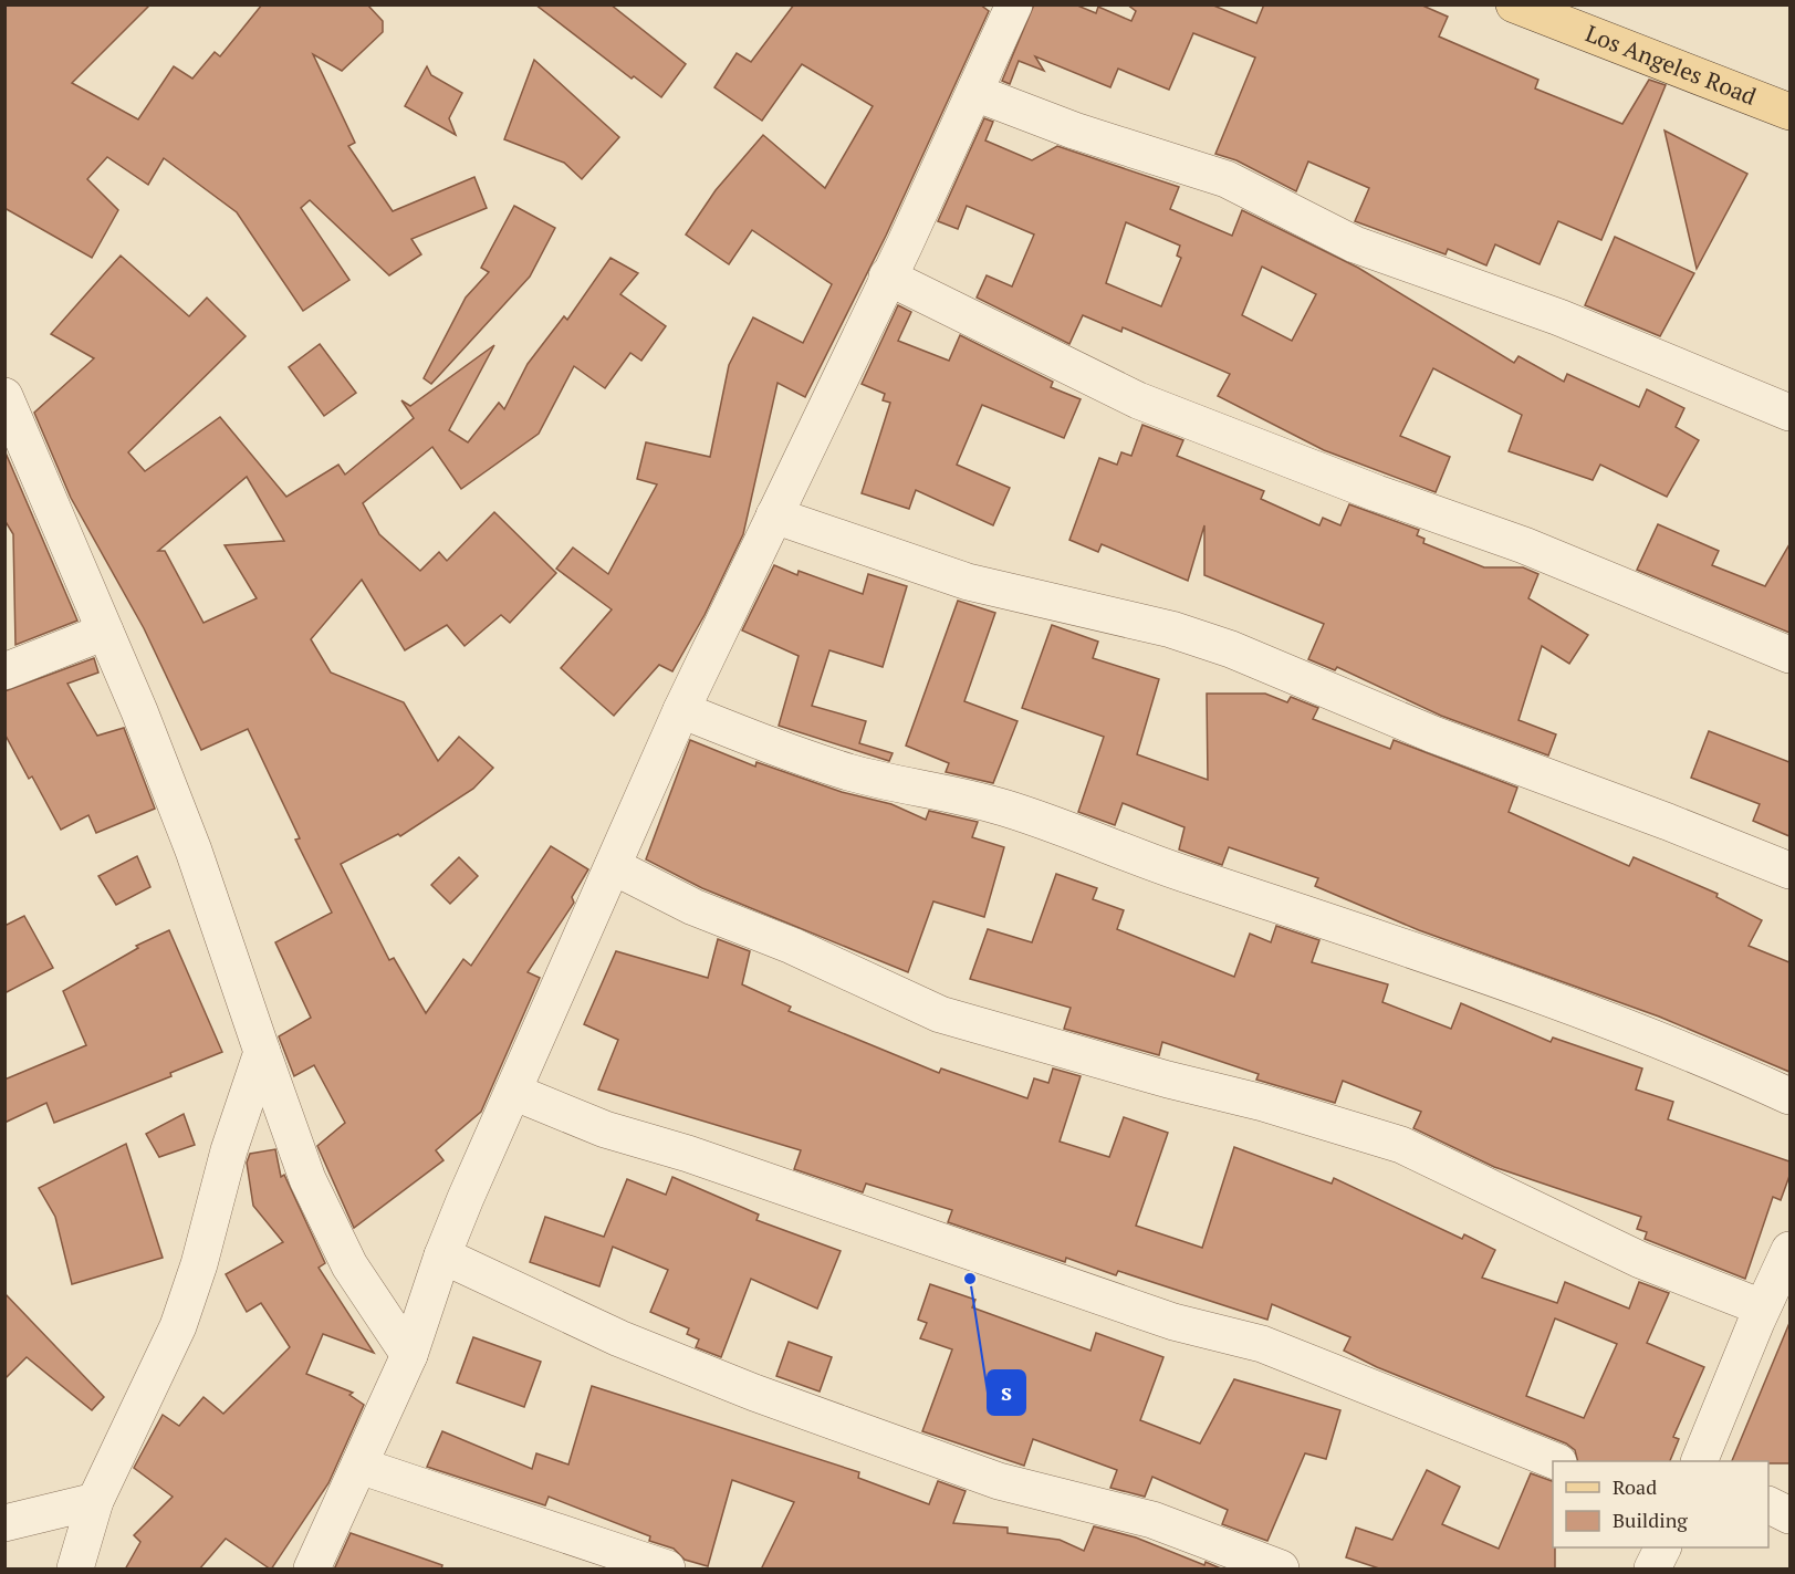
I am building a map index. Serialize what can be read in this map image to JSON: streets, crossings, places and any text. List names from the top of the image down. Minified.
{"streets":{"main road":["Los Angeles Road"]},"places":["s"],"legend":["Road","Building"]}
